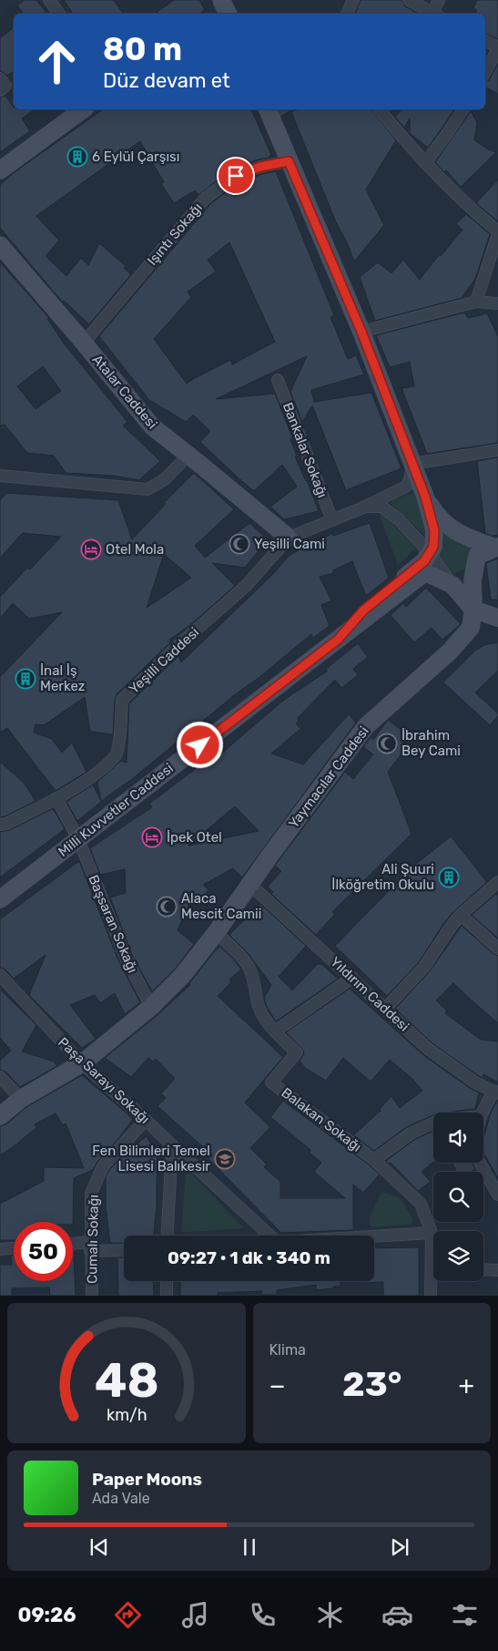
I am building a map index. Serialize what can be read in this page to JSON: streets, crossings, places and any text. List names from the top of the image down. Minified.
{"streets":{"main road":["Atalar Caddesi","Yaymacılar Caddesi","Milli Kuvvetler Caddesi"],"street":["Işıntı Sokağı","Bankalar Sokağı","Yeşilli Caddesi","Başsaran Sokağı","Yıldırım Caddesi","Paşa Sarayı Sokağı","Balakan Sokağı","Cumalı Sokağı"]},"crossings":[["Işıntı Sokağı","Atalar Caddesi"],["Atalar Caddesi","Yeşilli Caddesi"],["Bankalar Sokağı","Yeşilli Caddesi"],["Yeşilli Caddesi","Başsaran Sokağı"],["Yaymacılar Caddesi","Başsaran Sokağı"],["Yaymacılar Caddesi","Yıldırım Caddesi"],["Yaymacılar Caddesi","Paşa Sarayı Sokağı"],["Yaymacılar Caddesi","Balakan Sokağı"],["Milli Kuvvetler Caddesi","Başsaran Sokağı"],["Paşa Sarayı Sokağı","Cumalı Sokağı"]],"places":{"building":["6 Eylül Çarşısı","İnal İş Merkez","Ali Şuuri İlköğretim Okulu"],"mosque":["Yeşilli Cami","İbrahim Bey Cami","Alaca Mescit Camii"],"hotel":["Otel Mola","İpek Otel"],"school or university":["Fen Bilimleri Temel Lisesi Balıkesir"]},"page":{"turn":["80 m","Düz devam et"],"limit":"50","trip":"09:27 · 1 dk · 340 m","tile":"Klima","heat":["−","23°","+"],"song":["Paper Moons","Ada Vale"],"tabs":"09:26","gauge":["48","km/h"]}}
